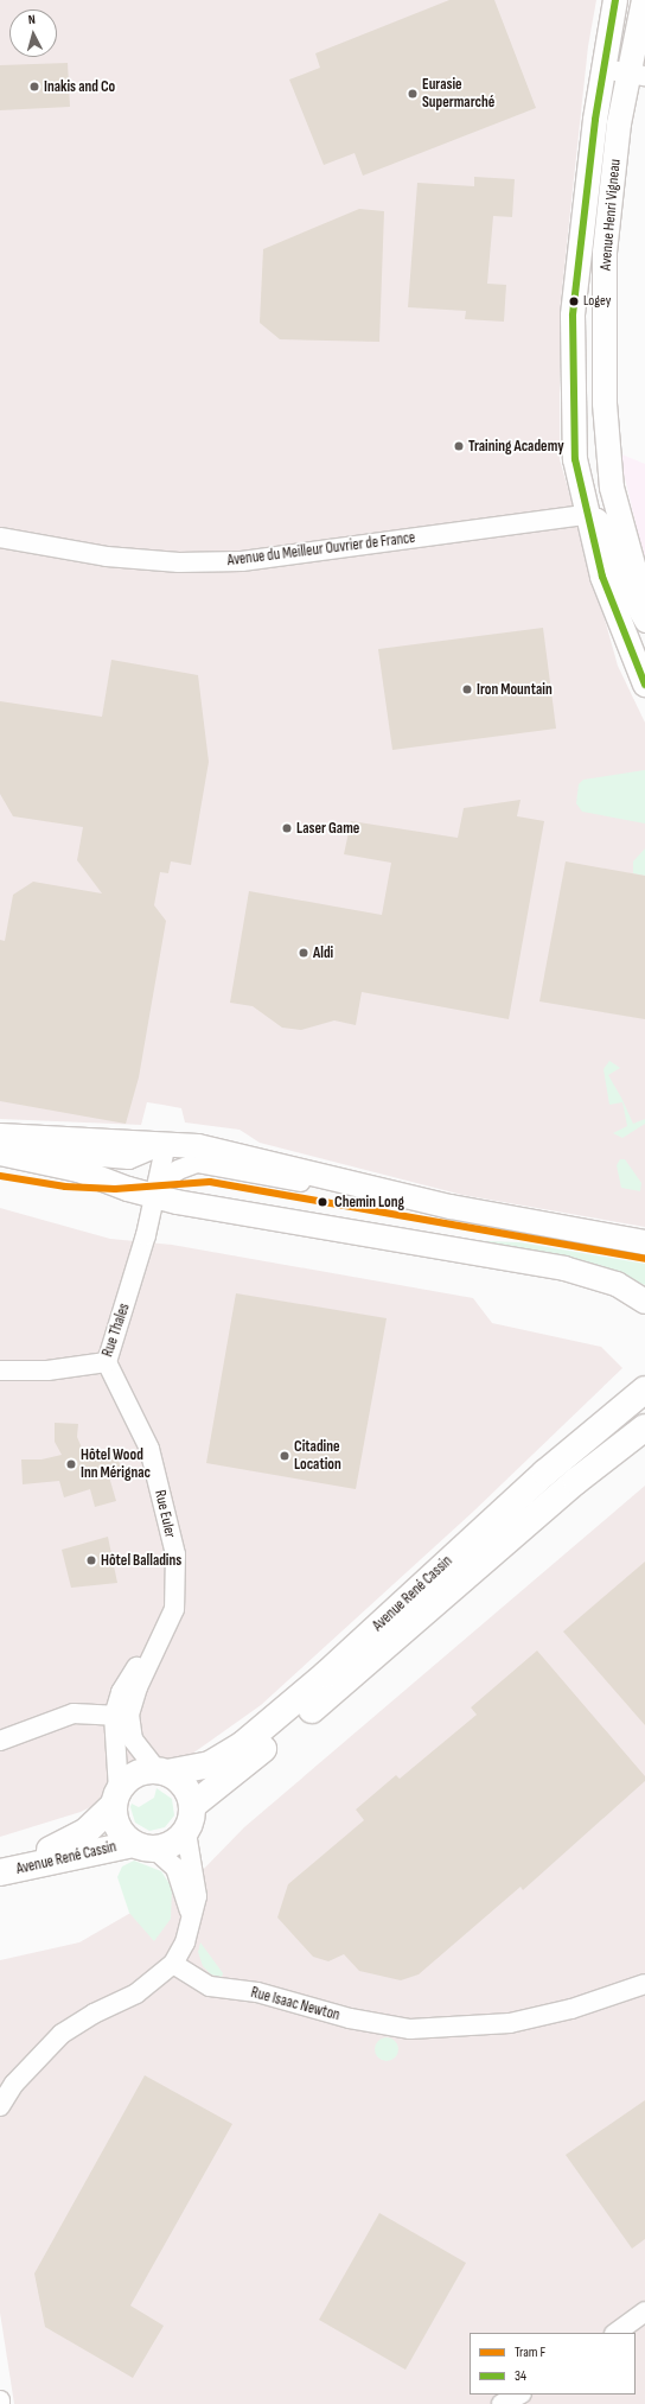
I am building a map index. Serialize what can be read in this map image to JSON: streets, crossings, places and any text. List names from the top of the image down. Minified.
{"streets":{"main road":["Avenue René Cassin"],"street":["Avenue Henri Vigneau","Avenue du Meilleur Ouvrier de France","Rue Thales","Rue Euler","Rue Isaac Newton"]},"crossings":[["Avenue Henri Vigneau","Avenue du Meilleur Ouvrier de France"],["Rue Thales","Rue Euler"],["Rue Euler","Avenue René Cassin"]],"places":["Inakis and Co","Eurasie Supermarché","Logey","Training Academy","Iron Mountain","Laser Game","Aldi","Chemin Long","Citadine Location","Hôtel Wood Inn Mérignac","Hôtel Balladins"],"lines":["transit line 34","tram line F"],"legend":["Tram F","34"],"north":"top"}
